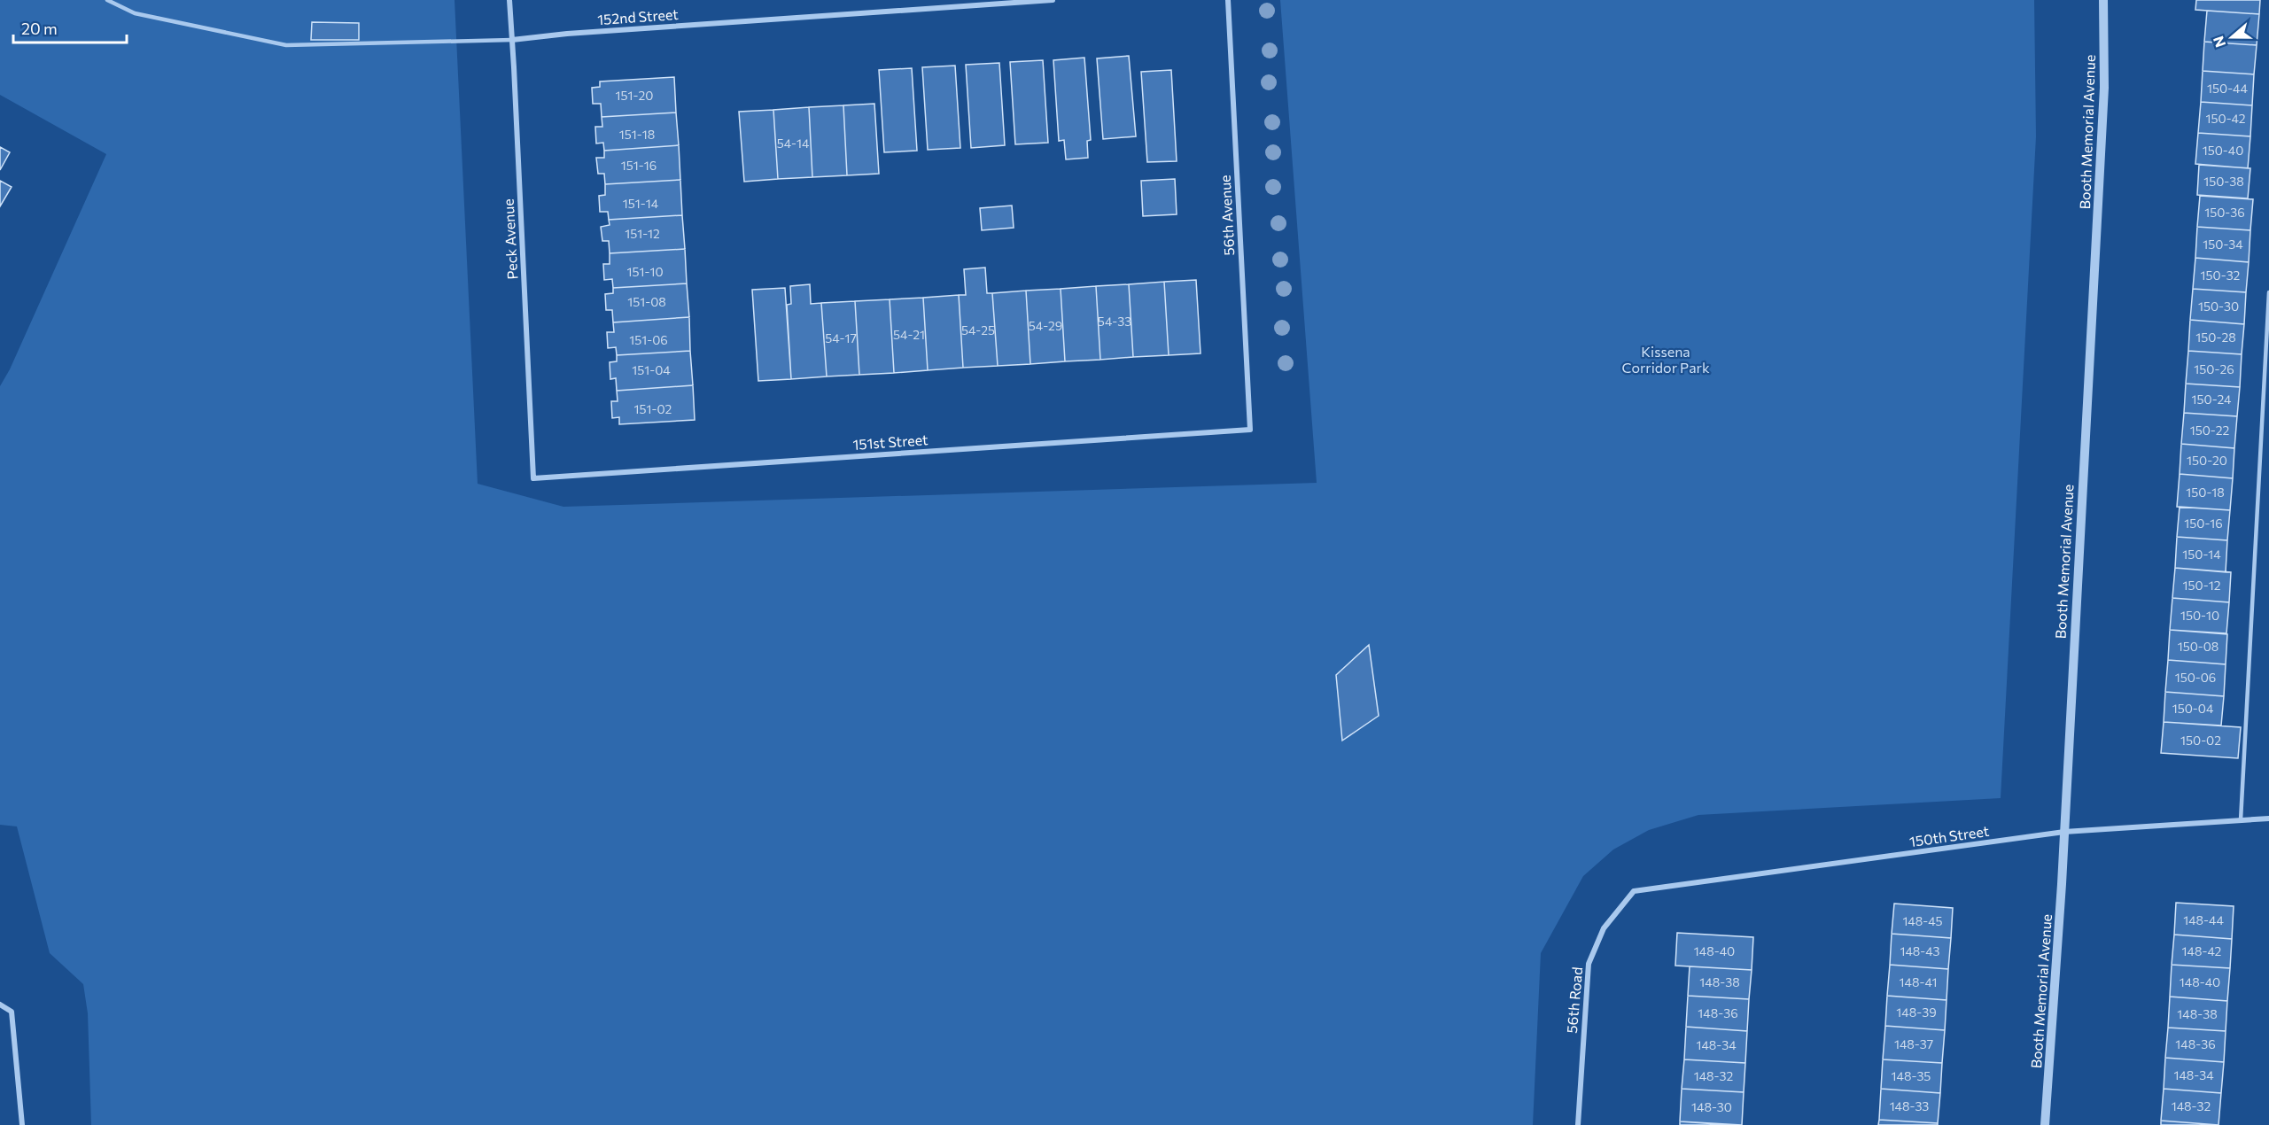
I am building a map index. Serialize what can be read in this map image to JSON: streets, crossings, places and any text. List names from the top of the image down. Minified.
{"streets":{"street":["152nd Street","Booth Memorial Avenue","56th Avenue","Peck Avenue","151st Street","150th Street","56th Road"]},"crossings":[["152nd Street","Peck Avenue"],["Booth Memorial Avenue","150th Street"],["56th Avenue","151st Street"],["Peck Avenue","151st Street"],["150th Street","56th Road"]],"parks":["Kissena Corridor Park"],"house_numbers":["150-44","151-20","150-42","151-18","54-14","150-40","151-16","150-38","151-14","150-36","151-12","150-34","151-10","150-32","151-08","150-30","54-33","54-29","54-25","54-21","150-28","54-17","151-06","150-26","151-04","150-24","151-02","150-22","150-20","150-18","150-16","150-14","150-12","150-10","150-08","150-06","150-04","150-02","148-44","148-45","148-40","148-43","148-42","148-38","148-41","148-40","148-39","148-36","148-38","148-37","148-36","148-34","148-34","148-32","148-35","148-33","148-32","148-30"],"scale_bar":"20 m","north":"left"}
